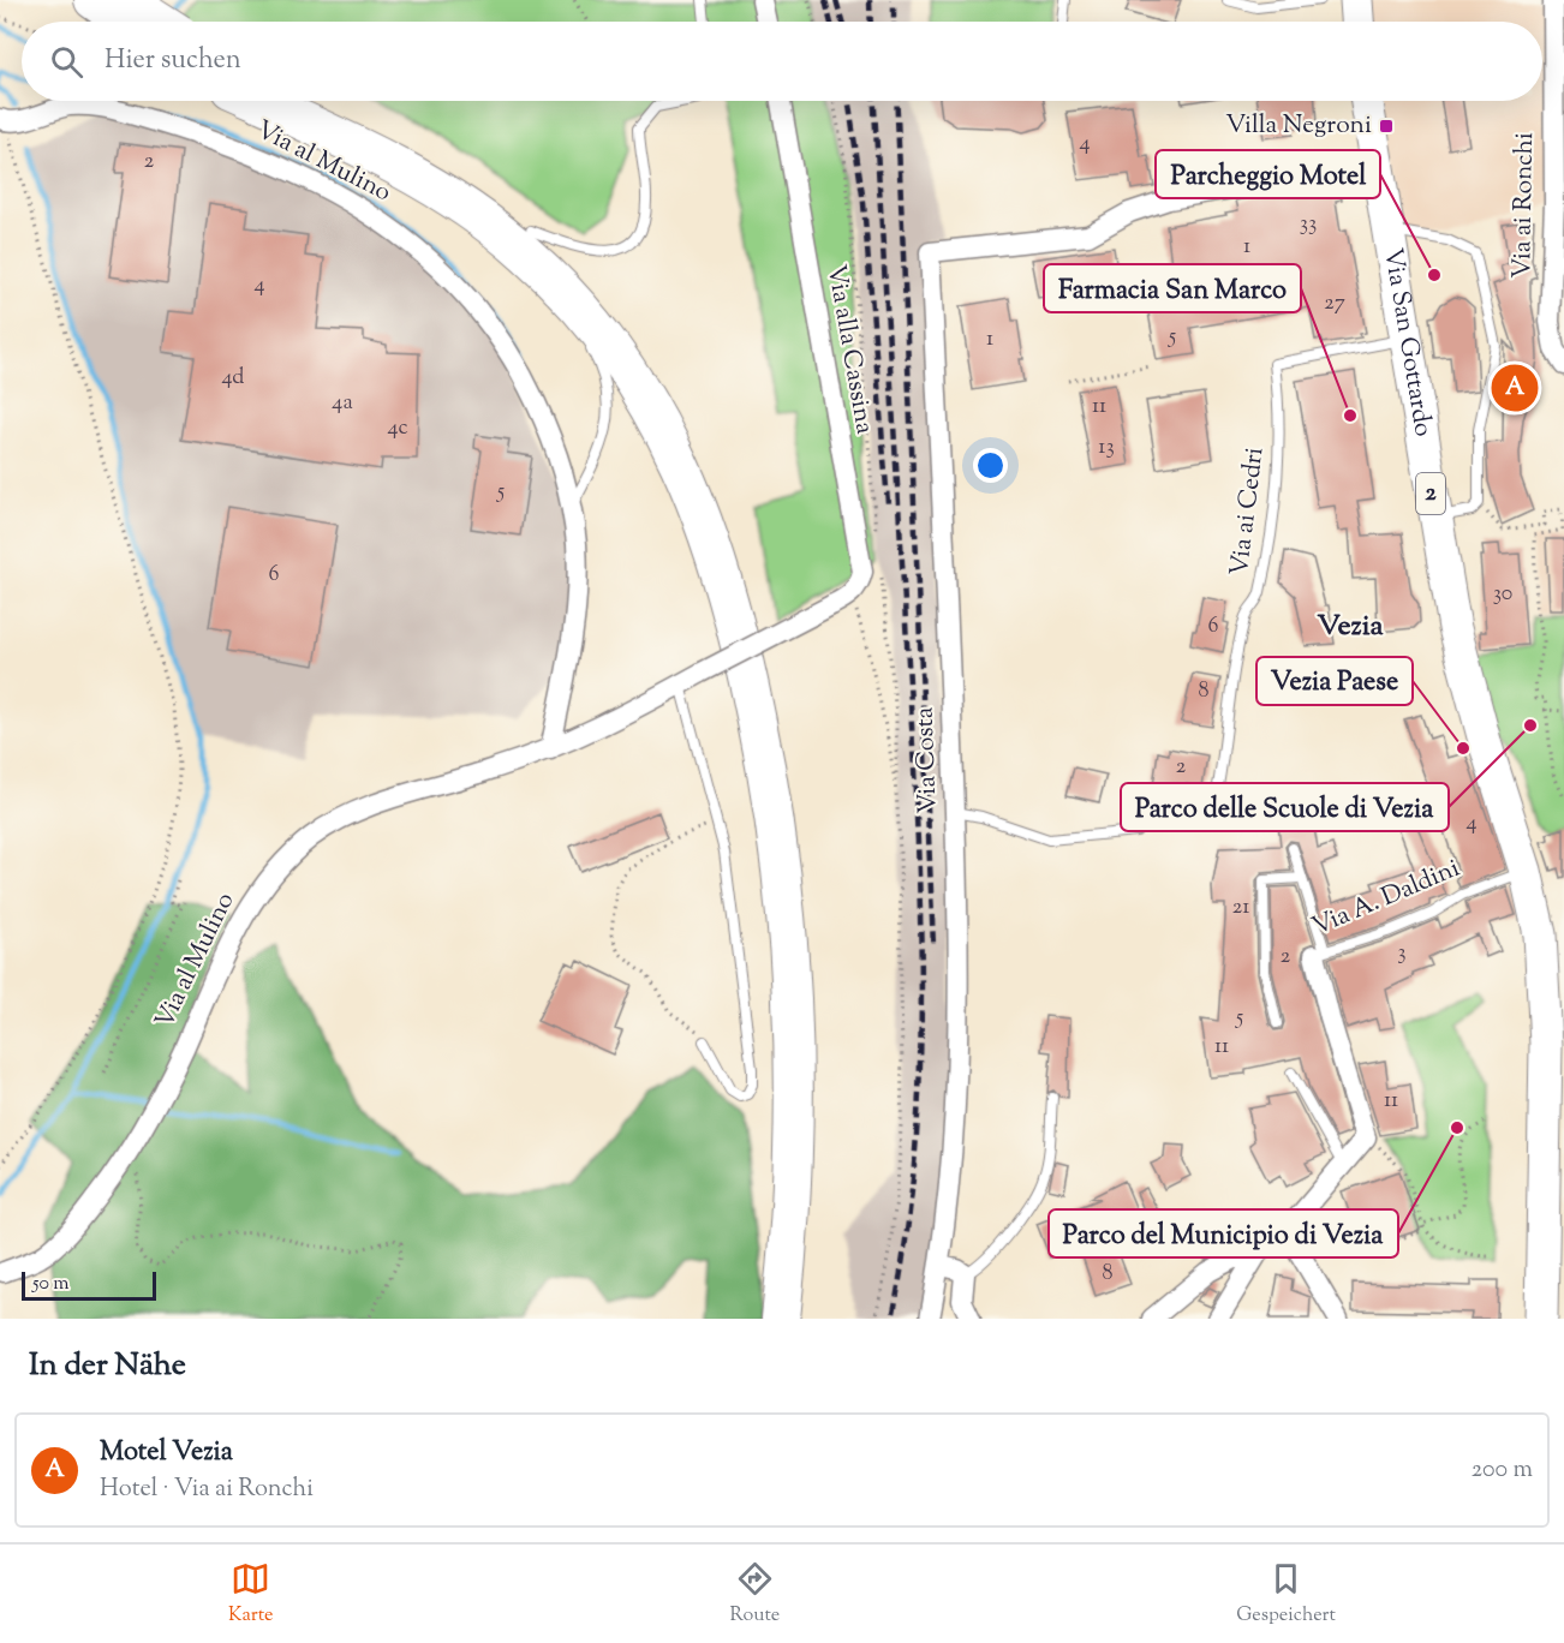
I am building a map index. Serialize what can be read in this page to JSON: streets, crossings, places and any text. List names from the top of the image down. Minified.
{"streets":{"main road":["Via San Gottardo","2"],"street":["Via al Mulino","Via ai Ronchi","Via alla Cassina","Via Costa","Via A. Daldini"],"lane":["Via ai Cedri"]},"crossings":[["Via al Mulino","Via alla Cassina"],["Via San Gottardo","Via ai Cedri"],["Via San Gottardo","Via Costa"],["Via San Gottardo","Via A. Daldini"]],"districts":["Vezia"],"places":{"transit":["Villa Negroni"],"other":["Parcheggio Motel","Farmacia San Marco","Parco delle Scuole di Vezia","Vezia Paese","Parco del Municipio di Vezia"]},"house_numbers":["4","2","33","1","4","27","5","1","4d","4a","11","4c","13","5","6","30","6","8","2","4","21","3","2","5","11","11","8"],"scale_bar":"50 m","page":{"search":"Hier suchen","pins":"A","scale":"50 m","heading":"In der Nähe","list":[{"mark":"A","name":"Motel Vezia","note":"Hotel · Via ai Ronchi","value":"200 m"}],"nav":["Karte","Route","Gespeichert"]}}
